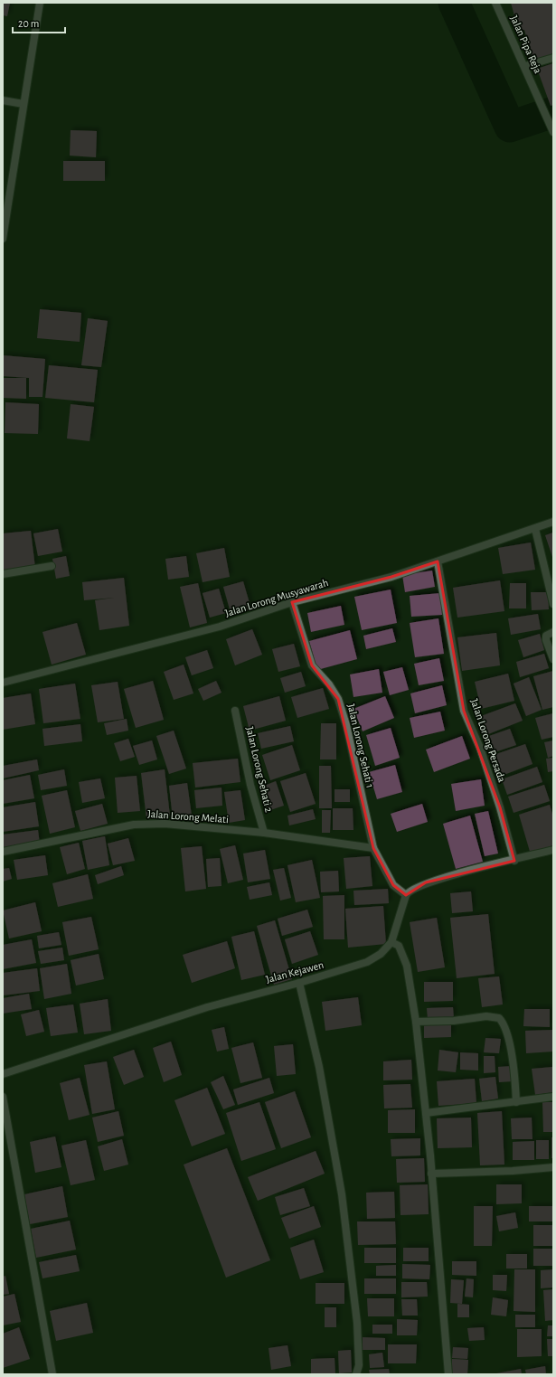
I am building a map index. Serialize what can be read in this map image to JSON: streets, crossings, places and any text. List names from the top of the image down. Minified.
{"streets":{"street":["Jalan Pipa Reja","Jalan Lorong Musyawarah","Jalan Lorong Persada","Jalan Lorong Sehati 1","Jalan Lorong Sehati 2","Jalan Lorong Melati","Jalan Kejawen"]},"crossings":[["Jalan Lorong Musyawarah","Jalan Lorong Persada"],["Jalan Lorong Musyawarah","Jalan Lorong Sehati 1"],["Jalan Lorong Sehati 1","Jalan Lorong Melati"],["Jalan Lorong Sehati 1","Jalan Kejawen"],["Jalan Lorong Sehati 2","Jalan Lorong Melati"]],"scale_bar":"20 m"}
